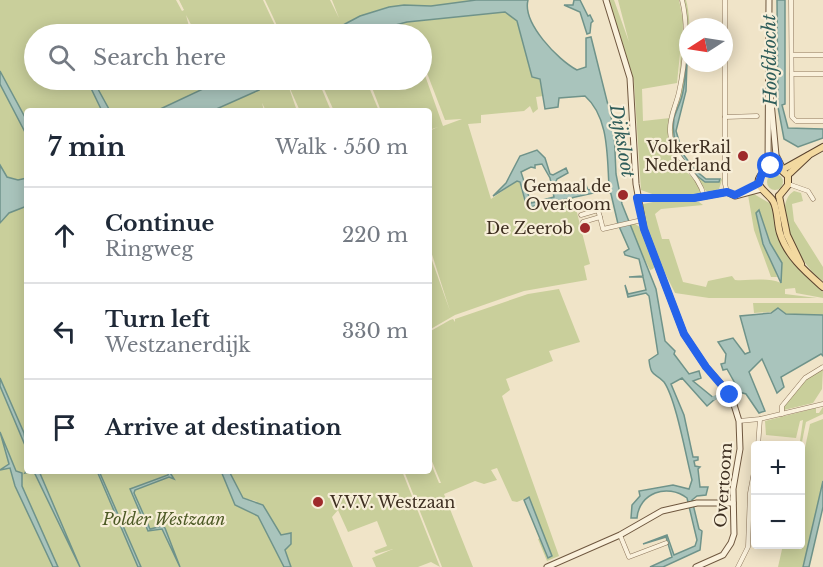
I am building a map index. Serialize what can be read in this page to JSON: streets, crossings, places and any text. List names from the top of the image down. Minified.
{"streets":{"street":["Overtoom"]},"water":["Hoofdtocht","Dijksloot"],"parks":["Polder Westzaan"],"places":["VolkerRail Nederland","Gemaal de Overtoom","De Zeerob","V.V.V. Westzaan"],"north":"left","page":{"search":"Search here","heading":["7 min","Walk · 550 m"],"list":[["Continue","Ringweg","220 m"],["Turn left","Westzanerdijk","330 m"],"Arrive at destination"],"map_buttons":["+","−"]}}
